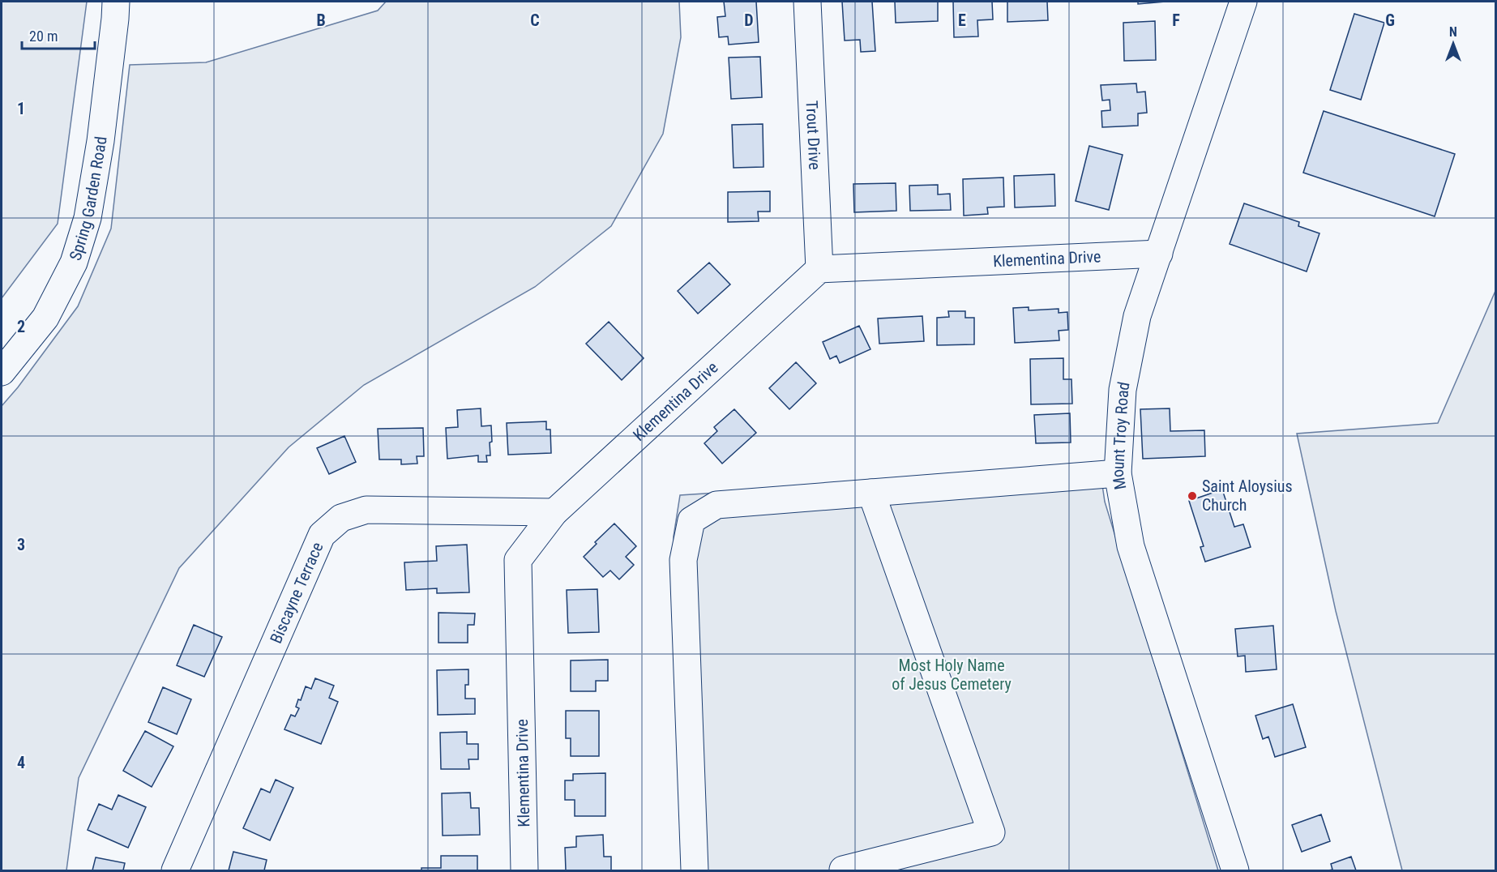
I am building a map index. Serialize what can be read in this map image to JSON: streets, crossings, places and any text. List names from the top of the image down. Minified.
{"streets":{"street":["Trout Drive","Spring Garden Road","Klementina Drive","Mount Troy Road","Biscayne Terrace"]},"crossings":[["Trout Drive","Klementina Drive"],["Klementina Drive","Mount Troy Road"],["Klementina Drive","Biscayne Terrace"]],"parks":["Most Holy Name of Jesus Cemetery"],"places":["Saint Aloysius Church"],"scale_bar":"20 m","north":"top","grid":{"columns":["B","C","D","E","F","G"],"rows":["1","2","3","4"]}}
